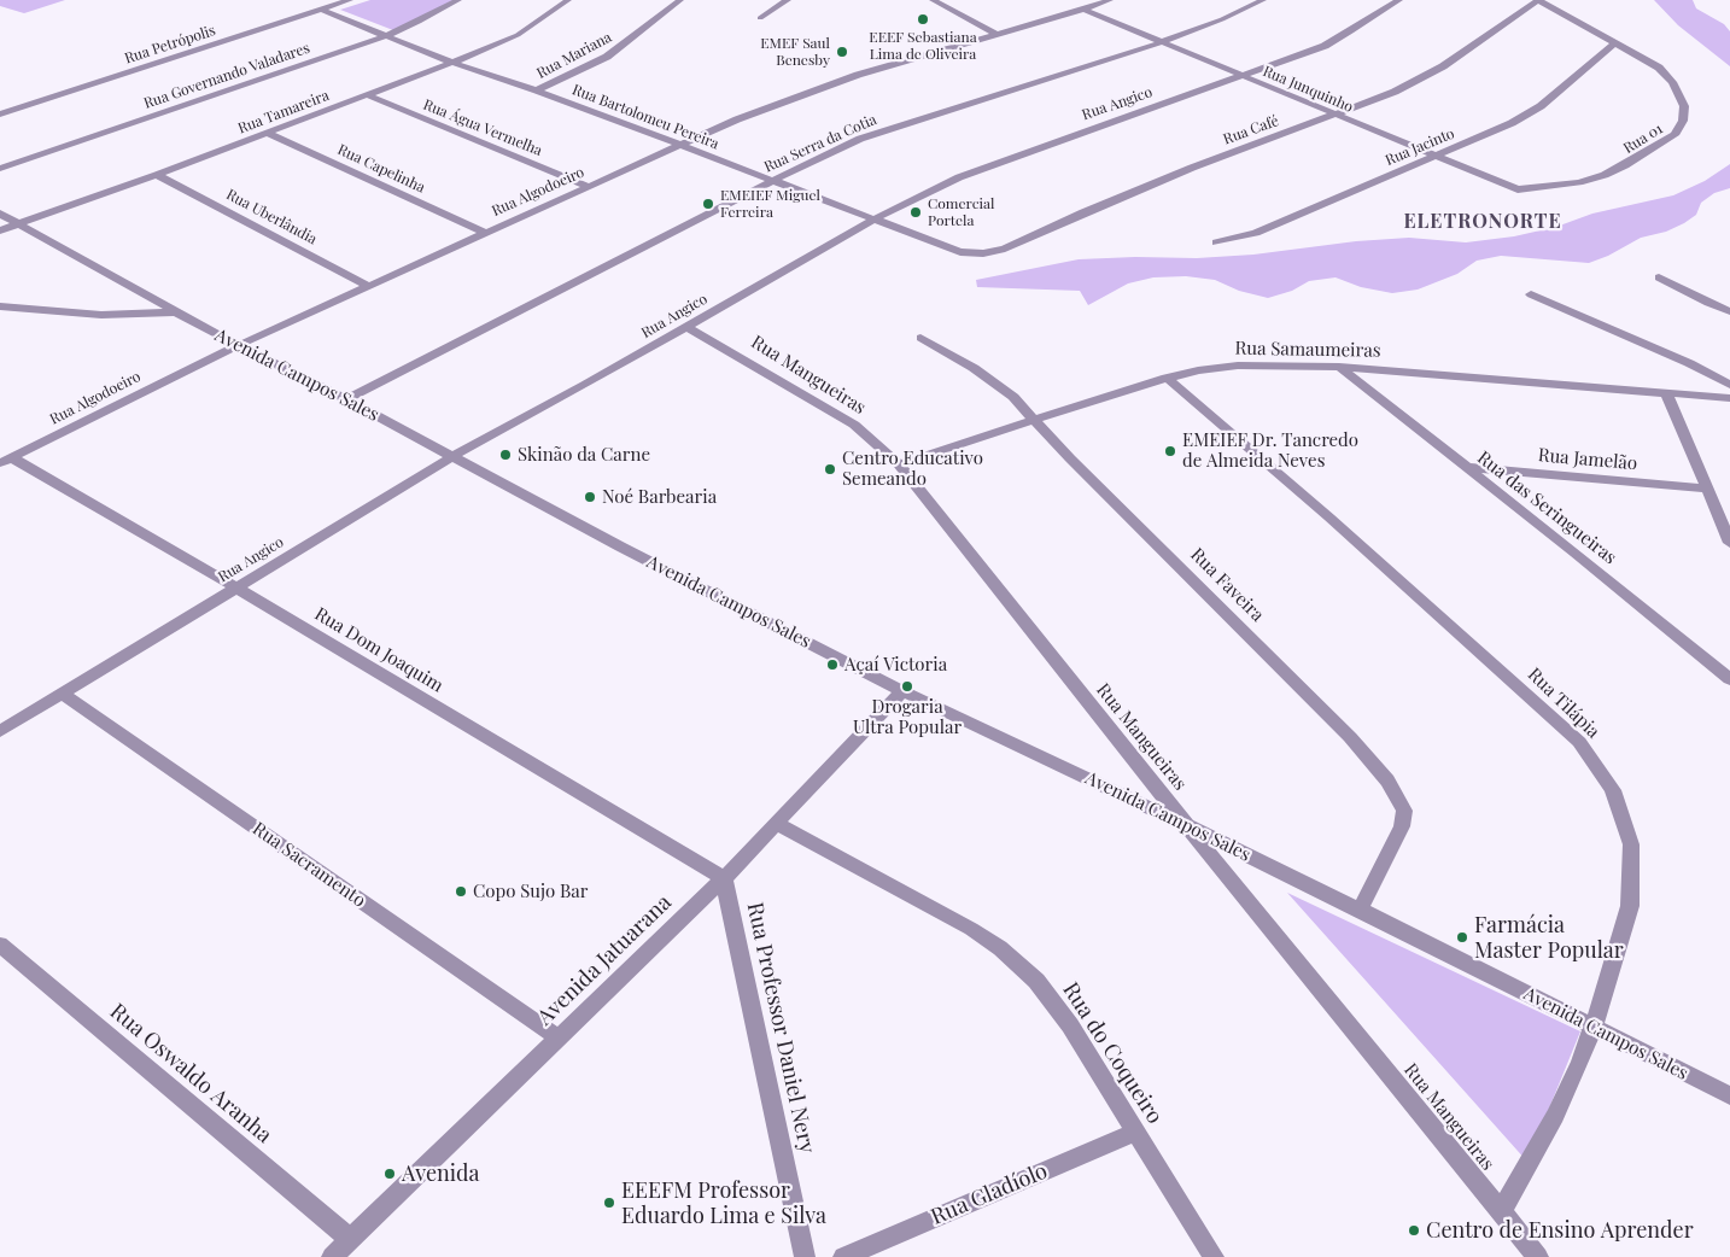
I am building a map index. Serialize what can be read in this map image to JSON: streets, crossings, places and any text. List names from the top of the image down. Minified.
{"streets":{"street":["Rua Petrópolis","Rua Mariana","Rua Governando Valadares","Rua Junquinho","Rua Angico","Rua Tamareira","Rua Bartolomeu Pereira","Rua Água Vermelha","Rua Café","Rua 01","Rua Serra da Cotia","Rua Jacinto","Rua Capelinha","Rua Algodoeiro","Rua Uberlândia","Rua Samaumeiras","Avenida Campos Sales","Rua Mangueiras","Rua Jamelão","Rua das Seringueiras","Rua Faveira","Rua Dom Joaquim","Rua Tilápia","Rua Sacramento","Avenida Jatuarana","Rua Professor Daniel Nery","Rua do Coqueiro","Rua Oswaldo Aranha","Rua Gladíolo"]},"crossings":[["Rua Petrópolis","Rua Bartolomeu Pereira"],["Rua Mariana","Rua Bartolomeu Pereira"],["Rua Governando Valadares","Rua Bartolomeu Pereira"],["Rua Junquinho","Rua Angico"],["Rua Junquinho","Rua Café"],["Rua Junquinho","Rua 01"],["Rua Junquinho","Rua Serra da Cotia"],["Rua Junquinho","Rua Jacinto"],["Rua Junquinho","Rua Algodoeiro"],["Rua Angico","Rua Bartolomeu Pereira"],["Rua Angico","Avenida Campos Sales"],["Rua Angico","Rua Mangueiras"],["Rua Angico","Rua Dom Joaquim"],["Rua Angico","Rua Sacramento"],["Rua Tamareira","Rua Bartolomeu Pereira"],["Rua Tamareira","Rua Água Vermelha"],["Rua Tamareira","Rua Capelinha"],["Rua Tamareira","Rua Uberlândia"],["Rua Tamareira","Avenida Campos Sales"],["Rua Bartolomeu Pereira","Rua Café"],["Rua Bartolomeu Pereira","Rua Serra da Cotia"],["Rua Bartolomeu Pereira","Rua Algodoeiro"],["Rua Água Vermelha","Rua Algodoeiro"],["Rua Café","Rua 01"],["Rua 01","Rua Jacinto"],["Rua Serra da Cotia","Avenida Campos Sales"],["Rua Capelinha","Rua Algodoeiro"],["Rua Algodoeiro","Rua Uberlândia"],["Rua Algodoeiro","Avenida Campos Sales"],["Rua Algodoeiro","Rua Dom Joaquim"],["Rua Samaumeiras","Rua Mangueiras"],["Rua Samaumeiras","Rua das Seringueiras"],["Rua Samaumeiras","Rua Faveira"],["Rua Samaumeiras","Rua Tilápia"],["Avenida Campos Sales","Rua Mangueiras"],["Avenida Campos Sales","Rua Faveira"],["Avenida Campos Sales","Rua Tilápia"],["Avenida Campos Sales","Avenida Jatuarana"],["Rua Mangueiras","Rua Tilápia"],["Rua Jamelão","Rua das Seringueiras"],["Rua Dom Joaquim","Avenida Jatuarana"],["Rua Dom Joaquim","Rua Professor Daniel Nery"],["Rua Sacramento","Avenida Jatuarana"],["Avenida Jatuarana","Rua Professor Daniel Nery"],["Avenida Jatuarana","Rua do Coqueiro"],["Avenida Jatuarana","Rua Oswaldo Aranha"],["Rua do Coqueiro","Rua Gladíolo"]],"districts":["ELETRONORTE"],"places":["EEEF Sebastiana Lima de Oliveira","EMEF Saul Benesby","EMEIEF Miguel Ferreira","Comercial Portela","EMEIEF Dr. Tancredo de Almeida Neves","Skinão da Carne","Centro Educativo Semeando","Noé Barbearia","Açaí Victoria","Drogaria Ultra Popular","Copo Sujo Bar","Farmácia Master Popular","Avenida","EEEFM Professor Eduardo Lima e Silva","Centro de Ensino Aprender"]}
